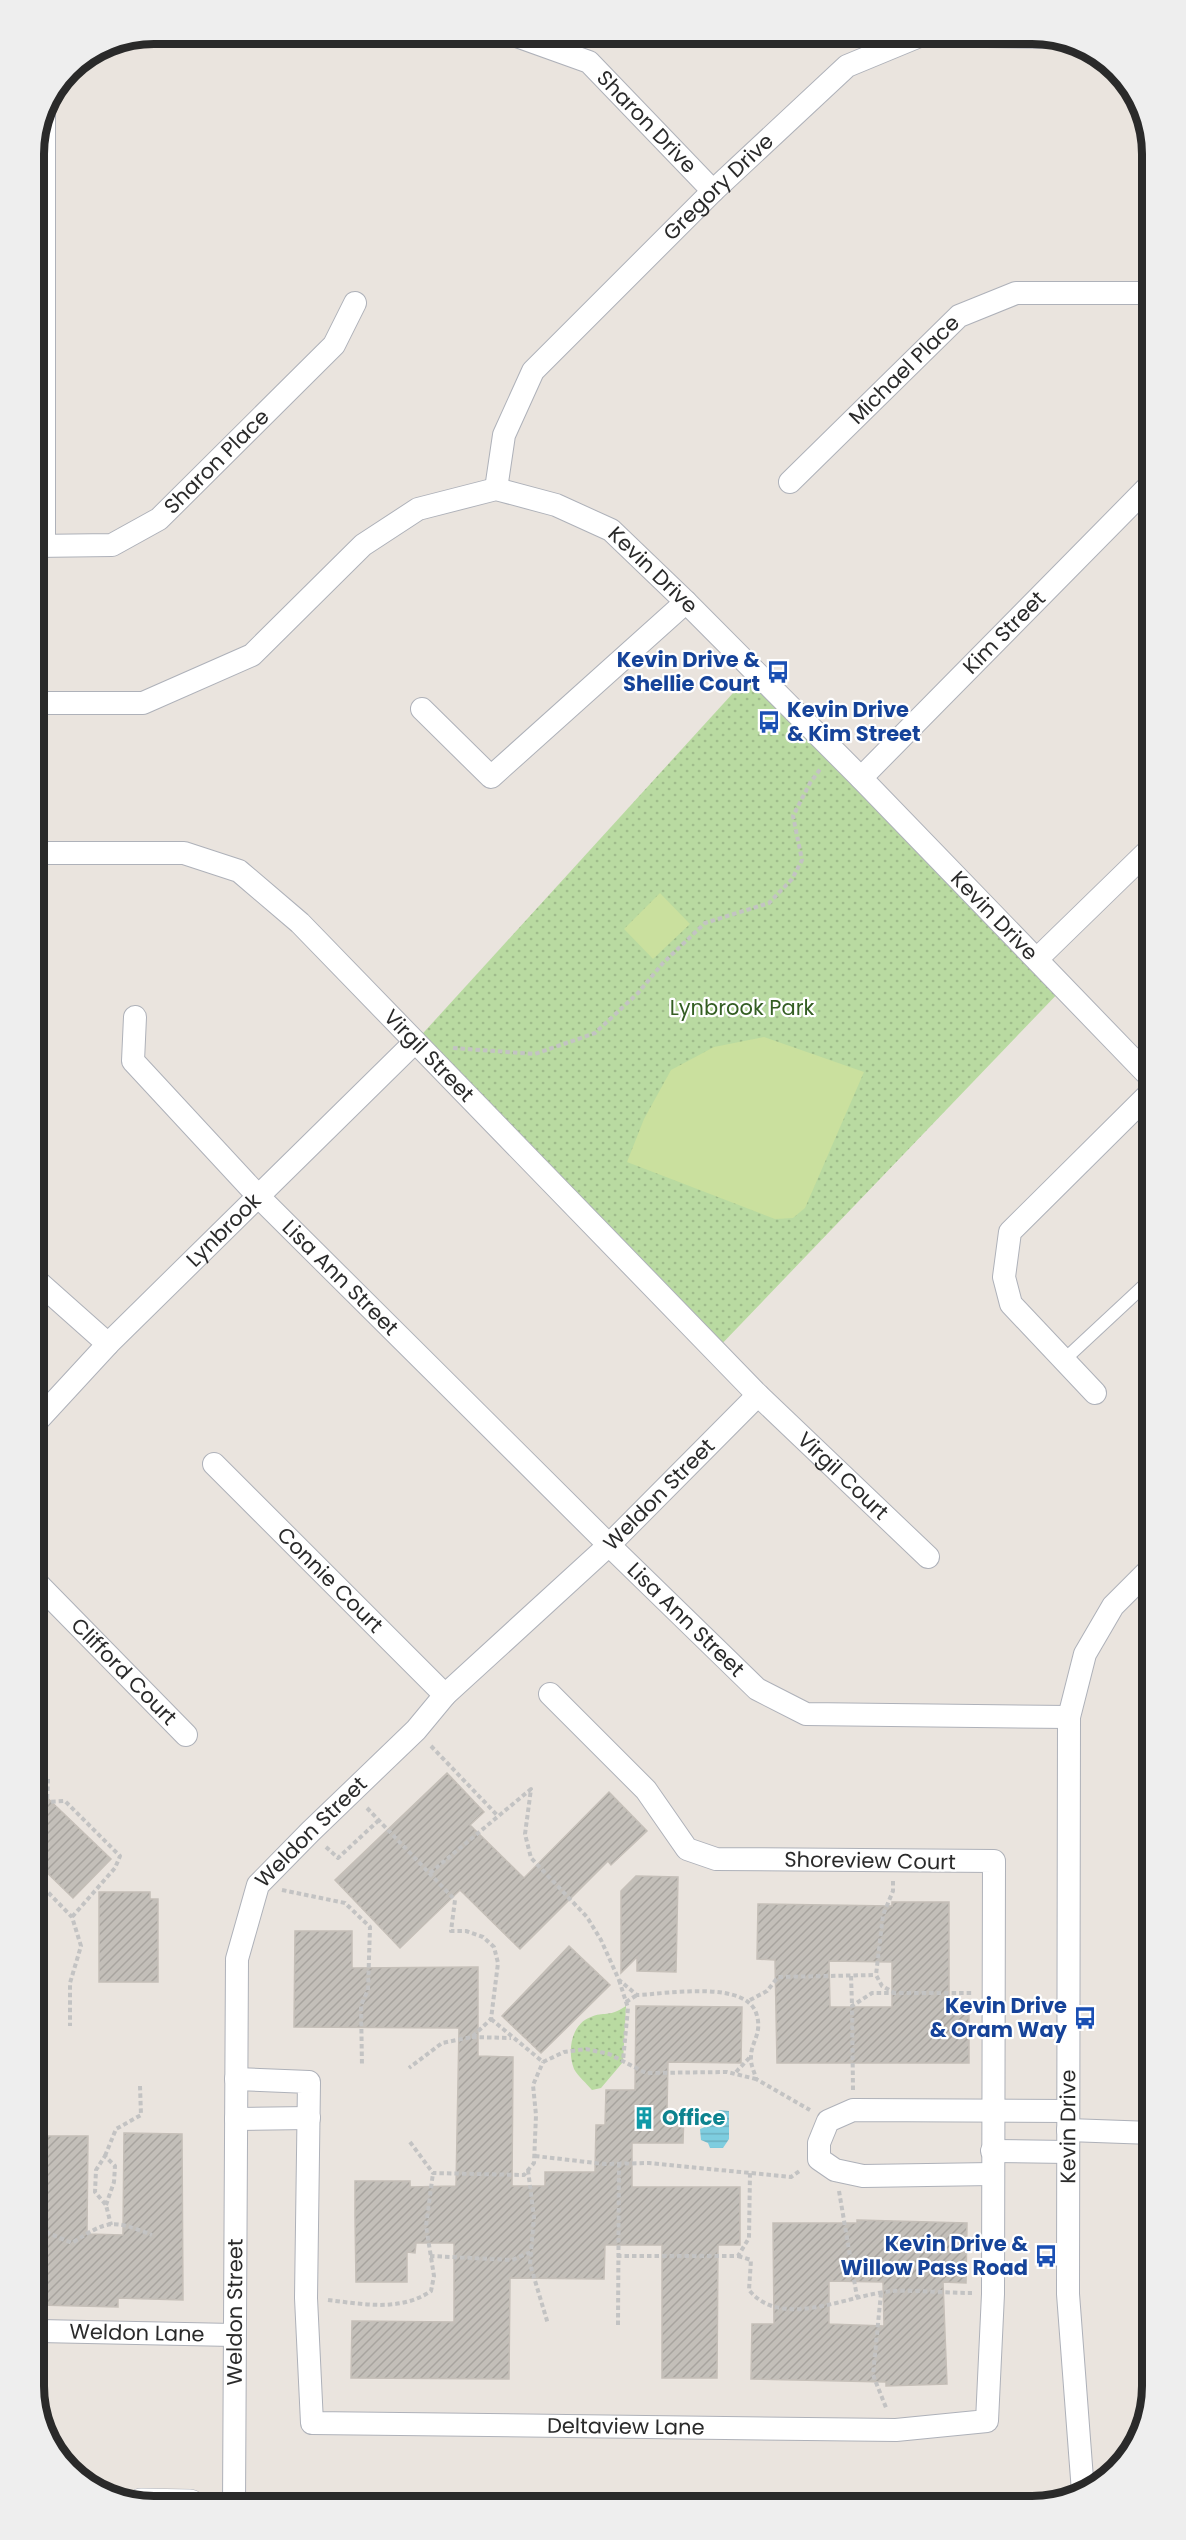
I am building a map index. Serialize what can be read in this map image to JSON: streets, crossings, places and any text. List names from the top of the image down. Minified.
{"streets":{"street":["Sharon Drive","Gregory Drive","Michael Place","Sharon Place","Kevin Drive","Kim Street","Virgil Street","Lynbrook","Lisa Ann Street","Virgil Court","Weldon Street","Connie Court","Clifford Court","Shoreview Court","Weldon Lane","Deltaview Lane"]},"crossings":[["Sharon Drive","Gregory Drive"],["Gregory Drive","Kevin Drive"],["Kevin Drive","Kim Street"],["Kevin Drive","Lisa Ann Street"],["Virgil Street","Lynbrook"],["Virgil Street","Virgil Court"],["Virgil Street","Weldon Street"],["Lynbrook","Lisa Ann Street"],["Lisa Ann Street","Weldon Street"],["Virgil Court","Weldon Street"],["Weldon Street","Connie Court"],["Weldon Street","Weldon Lane"],["Weldon Street","Deltaview Lane"],["Shoreview Court","Deltaview Lane"]],"parks":["Lynbrook Park"],"places":{"bus stop":["Kevin Drive & Shellie Court","Kevin Drive & Kim Street","Kevin Drive & Oram Way","Kevin Drive & Willow Pass Road"],"building":["Office"]}}
